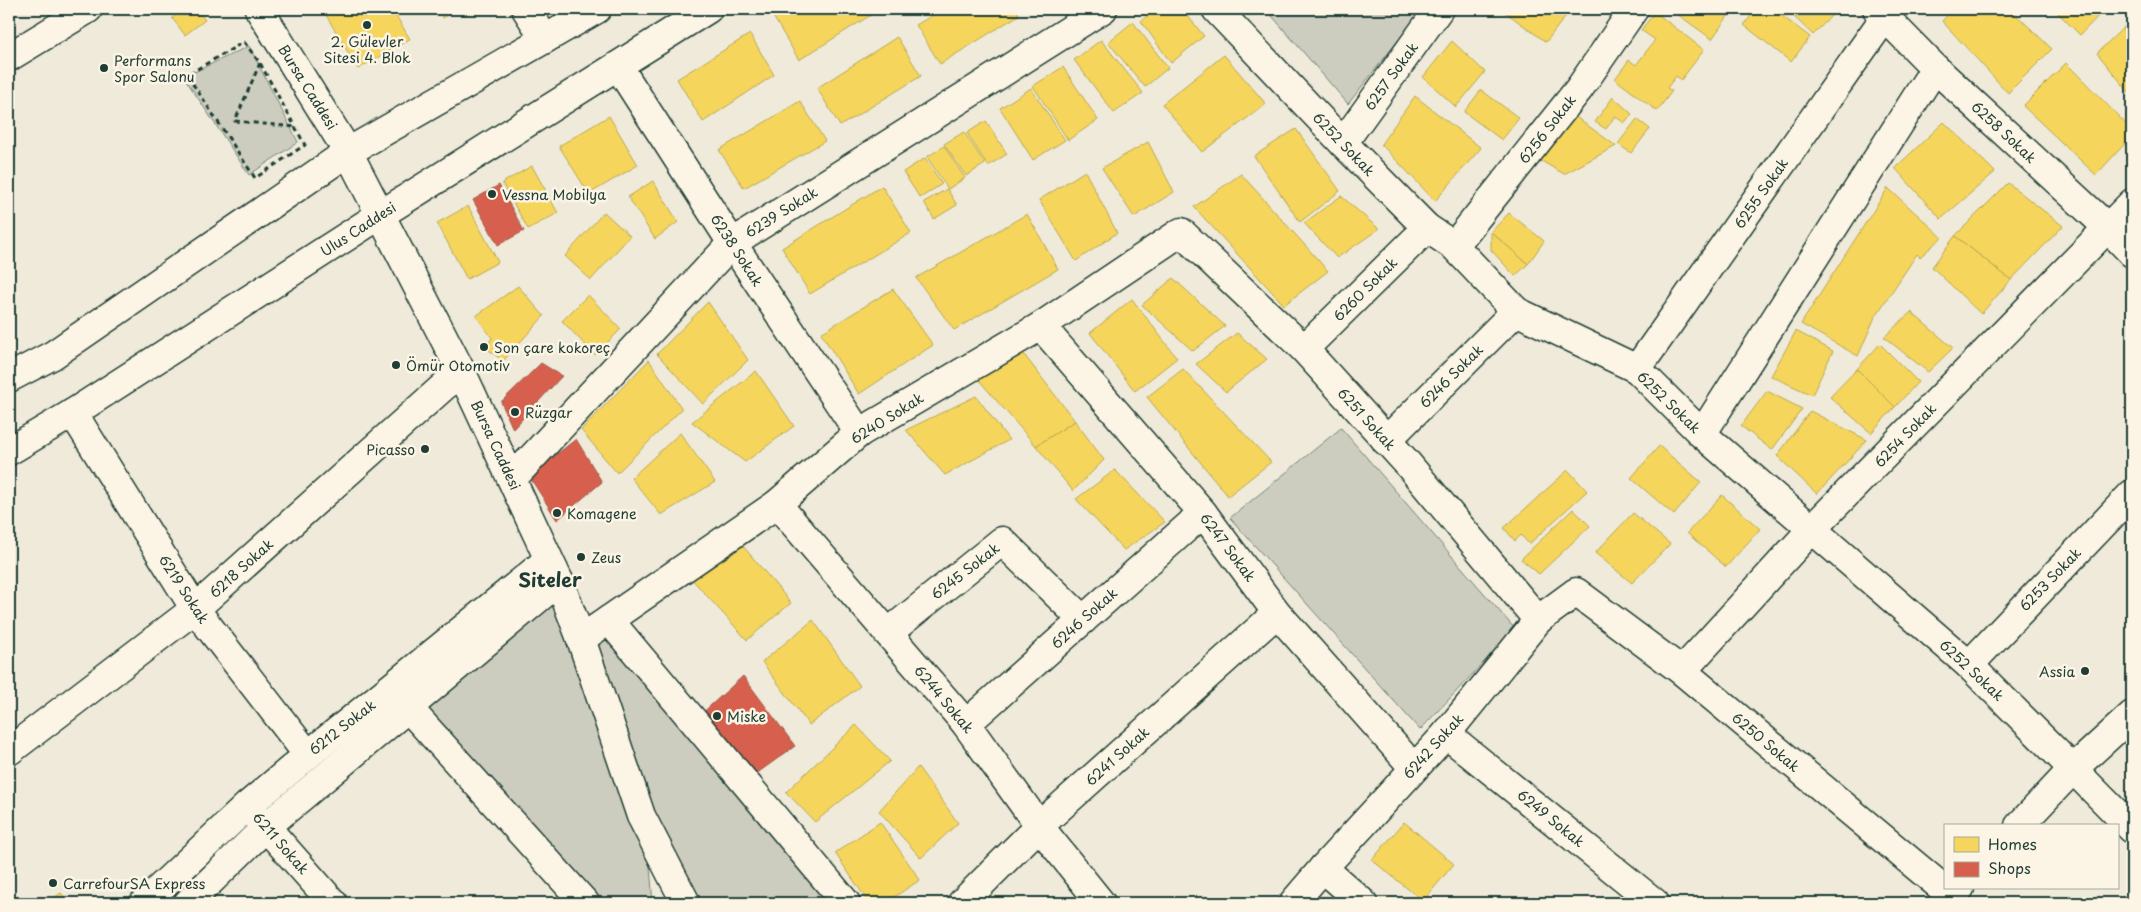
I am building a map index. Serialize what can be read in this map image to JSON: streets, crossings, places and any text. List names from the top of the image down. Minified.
{"streets":{"street":["6257 Sokak","Bursa Caddesi","6256 Sokak","6258 Sokak","6252 Sokak","6255 Sokak","6239 Sokak","Ulus Caddesi","6238 Sokak","6260 Sokak","6246 Sokak","6240 Sokak","6251 Sokak","6254 Sokak","6247 Sokak","6218 Sokak","6245 Sokak","6253 Sokak","6219 Sokak","6244 Sokak","6212 Sokak","6250 Sokak","6242 Sokak","6241 Sokak","6249 Sokak","6211 Sokak"]},"crossings":[["6257 Sokak","6252 Sokak"],["Bursa Caddesi","6239 Sokak"],["Bursa Caddesi","Ulus Caddesi"],["Bursa Caddesi","6240 Sokak"],["Bursa Caddesi","6218 Sokak"],["Bursa Caddesi","6212 Sokak"],["6256 Sokak","6252 Sokak"],["6258 Sokak","6255 Sokak"],["6258 Sokak","6254 Sokak"],["6252 Sokak","6255 Sokak"],["6252 Sokak","6260 Sokak"],["6252 Sokak","6246 Sokak"],["6252 Sokak","6254 Sokak"],["6252 Sokak","6253 Sokak"],["6239 Sokak","6238 Sokak"],["Ulus Caddesi","6238 Sokak"],["Ulus Caddesi","6219 Sokak"],["6238 Sokak","6240 Sokak"],["6260 Sokak","6251 Sokak"],["6246 Sokak","6251 Sokak"],["6246 Sokak","6247 Sokak"],["6246 Sokak","6245 Sokak"],["6246 Sokak","6244 Sokak"],["6240 Sokak","6251 Sokak"],["6240 Sokak","6247 Sokak"],["6240 Sokak","6244 Sokak"],["6251 Sokak","6242 Sokak"],["6254 Sokak","6250 Sokak"],["6247 Sokak","6242 Sokak"],["6247 Sokak","6241 Sokak"],["6218 Sokak","6219 Sokak"],["6245 Sokak","6244 Sokak"],["6219 Sokak","6212 Sokak"],["6244 Sokak","6241 Sokak"],["6212 Sokak","6211 Sokak"],["6250 Sokak","6242 Sokak"],["6242 Sokak","6249 Sokak"]],"districts":["Siteler"],"places":["2. Gülevler Sitesi 4. Blok","Performans Spor Salonu","Vessna Mobilya","Son çare kokoreç","Ömür Otomotiv","Rüzgar","Picasso","Komagene","Zeus","Assia","Miske","CarrefourSA Express"],"legend":["Homes","Shops"]}
